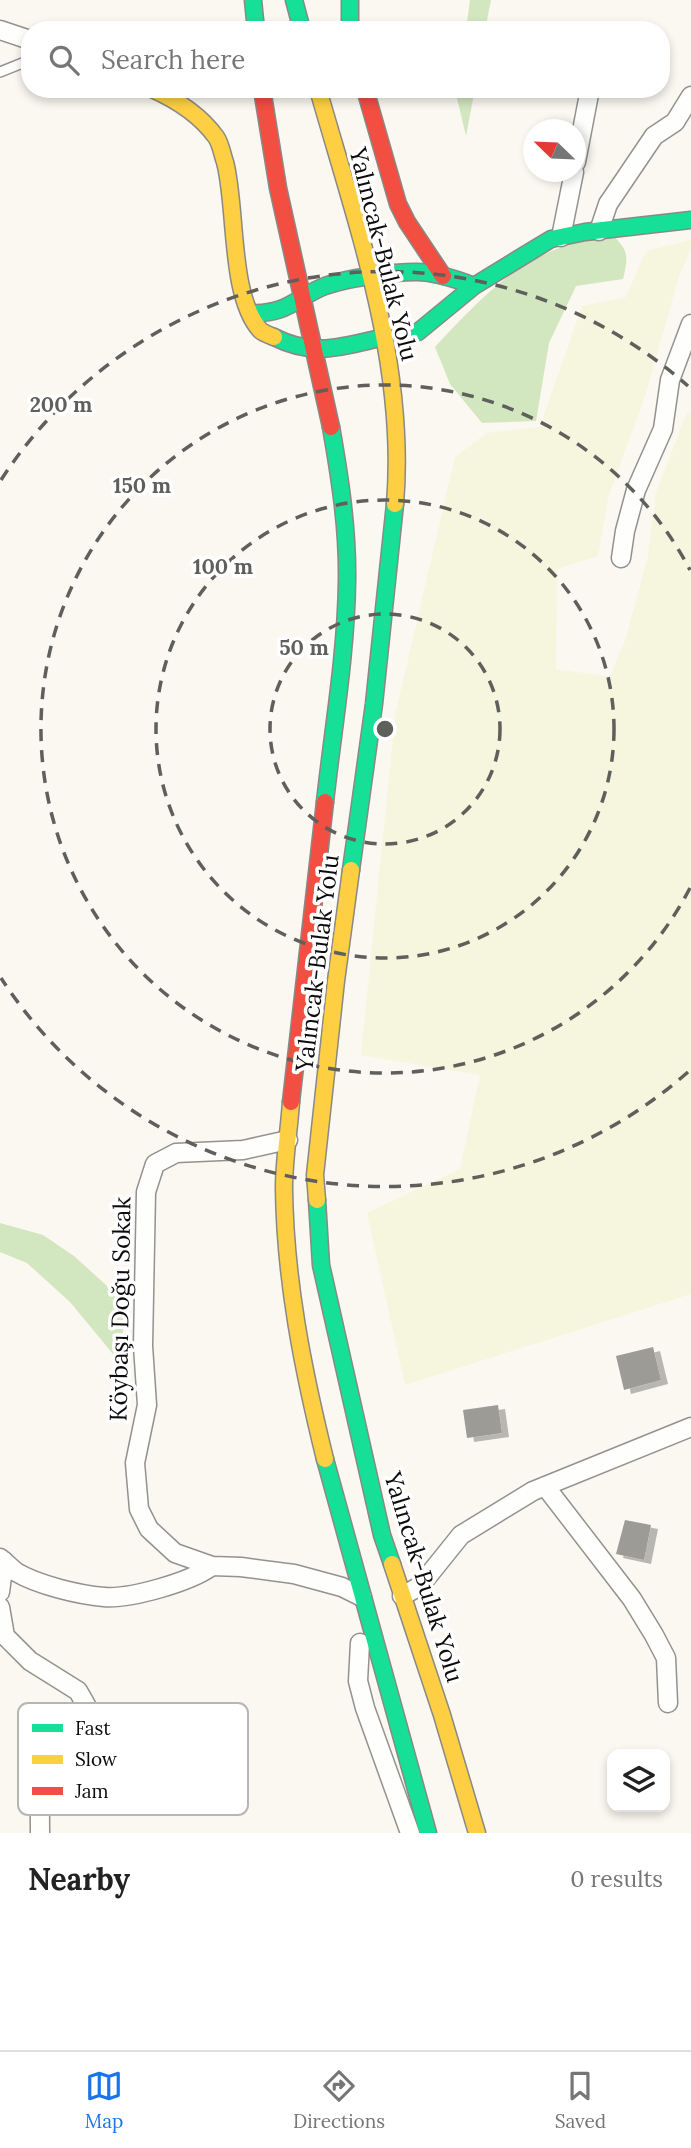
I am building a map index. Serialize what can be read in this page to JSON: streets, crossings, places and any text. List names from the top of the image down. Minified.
{"streets":{"main road":["Yalıncak-Bulak Yolu"],"street":["Köybaşı Doğu Sokak"]},"crossings":[["Yalıncak-Bulak Yolu","Köybaşı Doğu Sokak"]],"legend":["Fast","Slow","Jam"],"north":"top left","page":{"search":"Search here","heading":["Nearby","0 results"],"nav":["Map","Directions","Saved"]},"rings":["200 m","150 m","100 m","50 m"]}
